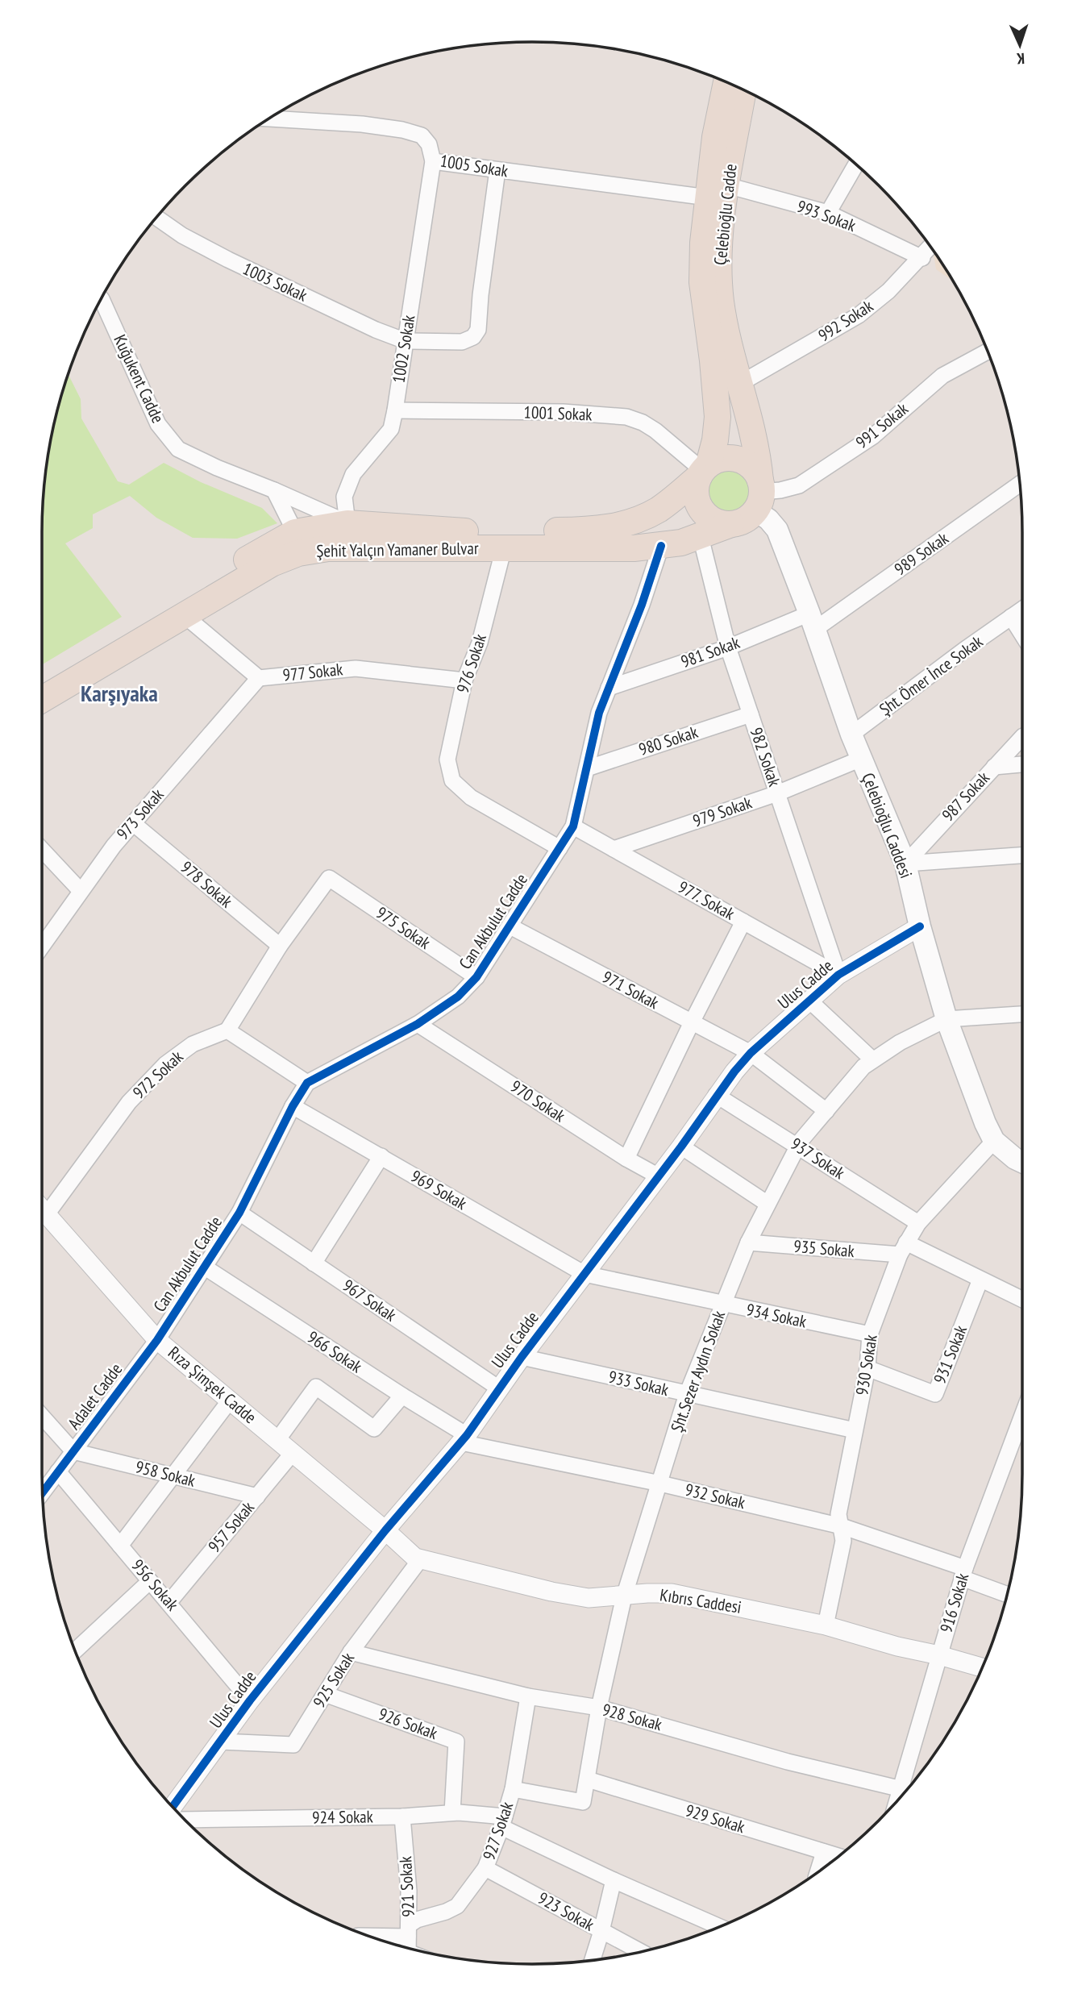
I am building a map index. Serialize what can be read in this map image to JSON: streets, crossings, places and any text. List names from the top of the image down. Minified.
{"streets":{"highway":["Çelebioğlu Cadde","Şehit Yalçın Yamaner Bulvar"],"main road":["Çelebioğlu Caddesi"],"street":["1005 Sokak","993 Sokak","1003 Sokak","992 Sokak","1002 Sokak","Kuğukent Cadde","1001 Sokak","991 Sokak","989 Sokak","981 Sokak","976 Sokak","977 Sokak","Şht. Ömer İnce Sokak","980 Sokak","982 Sokak","987 Sokak","979 Sokak","973 Sokak","978 Sokak","977. Sokak","Can Akbulut Cadde","975 Sokak","Ulus Cadde","971 Sokak","972 Sokak","970 Sokak","937 Sokak","969 Sokak","935 Sokak","967 Sokak","934 Sokak","966 Sokak","931 Sokak","930 Sokak","Şht.Sezer Aydın Sokak","933 Sokak","Rıza Şimşek Cadde","Adalet Cadde","958 Sokak","932 Sokak","957 Sokak","956 Sokak","Kıbrıs Caddesi","916 Sokak","925 Sokak","928 Sokak","926 Sokak","924 Sokak","929 Sokak","927 Sokak","921 Sokak","923 Sokak"]},"crossings":[["1005 Sokak","Çelebioğlu Cadde"],["1005 Sokak","993 Sokak"],["1005 Sokak","1003 Sokak"],["1005 Sokak","1002 Sokak"],["Çelebioğlu Cadde","993 Sokak"],["Çelebioğlu Cadde","992 Sokak"],["Çelebioğlu Cadde","1001 Sokak"],["Çelebioğlu Cadde","991 Sokak"],["Çelebioğlu Cadde","Şehit Yalçın Yamaner Bulvar"],["Çelebioğlu Cadde","Çelebioğlu Caddesi"],["993 Sokak","992 Sokak"],["1003 Sokak","1002 Sokak"],["1002 Sokak","Kuğukent Cadde"],["1002 Sokak","1001 Sokak"],["1002 Sokak","Şehit Yalçın Yamaner Bulvar"],["Kuğukent Cadde","Şehit Yalçın Yamaner Bulvar"],["1001 Sokak","991 Sokak"],["1001 Sokak","Şehit Yalçın Yamaner Bulvar"],["1001 Sokak","Çelebioğlu Caddesi"],["991 Sokak","Şehit Yalçın Yamaner Bulvar"],["991 Sokak","Çelebioğlu Caddesi"],["Şehit Yalçın Yamaner Bulvar","976 Sokak"],["Şehit Yalçın Yamaner Bulvar","977 Sokak"],["Şehit Yalçın Yamaner Bulvar","982 Sokak"],["Şehit Yalçın Yamaner Bulvar","Çelebioğlu Caddesi"],["Şehit Yalçın Yamaner Bulvar","Can Akbulut Cadde"],["989 Sokak","981 Sokak"],["989 Sokak","Çelebioğlu Caddesi"],["981 Sokak","982 Sokak"],["981 Sokak","Çelebioğlu Caddesi"],["981 Sokak","Can Akbulut Cadde"],["976 Sokak","977 Sokak"],["976 Sokak","Can Akbulut Cadde"],["977 Sokak","973 Sokak"],["Şht. Ömer İnce Sokak","Çelebioğlu Caddesi"],["980 Sokak","982 Sokak"],["980 Sokak","Can Akbulut Cadde"],["982 Sokak","979 Sokak"],["982 Sokak","977. Sokak"],["982 Sokak","Ulus Cadde"],["987 Sokak","Çelebioğlu Caddesi"],["979 Sokak","Çelebioğlu Caddesi"],["979 Sokak","977. Sokak"],["973 Sokak","978 Sokak"],["Çelebioğlu Caddesi","Ulus Cadde"],["Çelebioğlu Caddesi","930 Sokak"],["Çelebioğlu Caddesi","Şht.Sezer Aydın Sokak"],["978 Sokak","975 Sokak"],["977. Sokak","Can Akbulut Cadde"],["977. Sokak","Ulus Cadde"],["Can Akbulut Cadde","975 Sokak"],["Can Akbulut Cadde","971 Sokak"],["Can Akbulut Cadde","970 Sokak"],["Can Akbulut Cadde","969 Sokak"],["Can Akbulut Cadde","967 Sokak"],["Can Akbulut Cadde","966 Sokak"],["Can Akbulut Cadde","Rıza Şimşek Cadde"],["Can Akbulut Cadde","Adalet Cadde"],["Ulus Cadde","971 Sokak"],["Ulus Cadde","970 Sokak"],["Ulus Cadde","937 Sokak"],["Ulus Cadde","969 Sokak"],["Ulus Cadde","967 Sokak"],["Ulus Cadde","934 Sokak"],["Ulus Cadde","966 Sokak"],["Ulus Cadde","933 Sokak"],["Ulus Cadde","Rıza Şimşek Cadde"],["Ulus Cadde","932 Sokak"],["Ulus Cadde","956 Sokak"],["Ulus Cadde","Kıbrıs Caddesi"],["Ulus Cadde","925 Sokak"],["971 Sokak","Şht.Sezer Aydın Sokak"],["972 Sokak","Rıza Şimşek Cadde"],["937 Sokak","930 Sokak"],["937 Sokak","Şht.Sezer Aydın Sokak"],["969 Sokak","934 Sokak"],["935 Sokak","931 Sokak"],["935 Sokak","930 Sokak"],["935 Sokak","Şht.Sezer Aydın Sokak"],["934 Sokak","930 Sokak"],["934 Sokak","Şht.Sezer Aydın Sokak"],["966 Sokak","932 Sokak"],["931 Sokak","930 Sokak"],["930 Sokak","933 Sokak"],["930 Sokak","932 Sokak"],["930 Sokak","Kıbrıs Caddesi"],["Şht.Sezer Aydın Sokak","933 Sokak"],["Şht.Sezer Aydın Sokak","932 Sokak"],["Şht.Sezer Aydın Sokak","Kıbrıs Caddesi"],["Şht.Sezer Aydın Sokak","928 Sokak"],["Şht.Sezer Aydın Sokak","929 Sokak"],["Şht.Sezer Aydın Sokak","927 Sokak"],["Rıza Şimşek Cadde","Adalet Cadde"],["Rıza Şimşek Cadde","957 Sokak"],["Rıza Şimşek Cadde","Kıbrıs Caddesi"],["Adalet Cadde","958 Sokak"],["Adalet Cadde","956 Sokak"],["958 Sokak","957 Sokak"],["932 Sokak","916 Sokak"],["957 Sokak","956 Sokak"],["Kıbrıs Caddesi","916 Sokak"],["Kıbrıs Caddesi","925 Sokak"],["916 Sokak","928 Sokak"],["925 Sokak","928 Sokak"],["925 Sokak","926 Sokak"],["928 Sokak","927 Sokak"],["926 Sokak","924 Sokak"],["924 Sokak","927 Sokak"],["924 Sokak","921 Sokak"],["927 Sokak","921 Sokak"],["927 Sokak","923 Sokak"]],"districts":["Karşıyaka"],"north":"bottom"}
